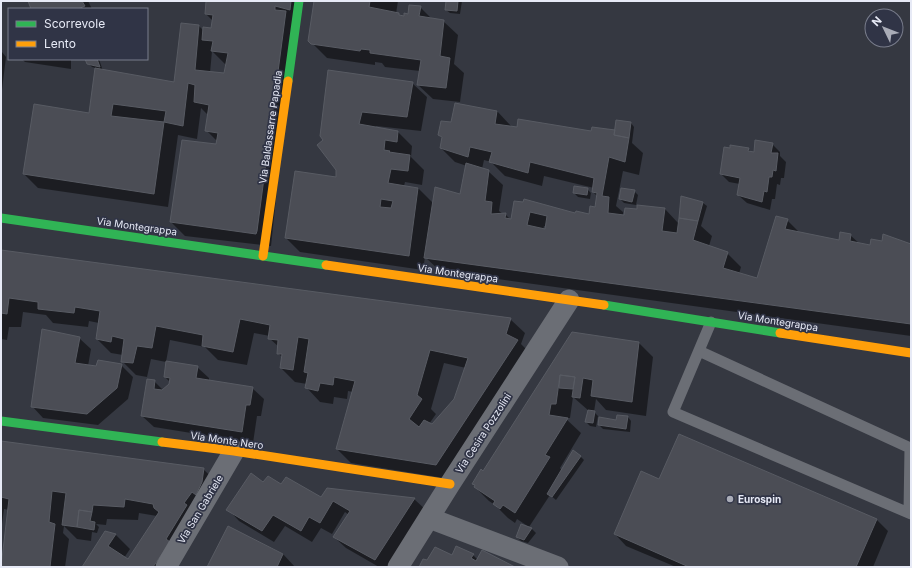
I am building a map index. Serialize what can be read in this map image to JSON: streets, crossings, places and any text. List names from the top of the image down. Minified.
{"streets":{"main road":["Via Baldassarre Papadia","Via Montegrappa","Via Monte Nero"],"street":["Via Cesira Pozzolini","Via San Gabriele"]},"crossings":[["Via Baldassarre Papadia","Via Montegrappa"],["Via Montegrappa","Via Cesira Pozzolini"],["Via Cesira Pozzolini","Via Monte Nero"],["Via Monte Nero","Via San Gabriele"]],"places":["Eurospin"],"legend":["Scorrevole","Lento"],"north":"top left"}
